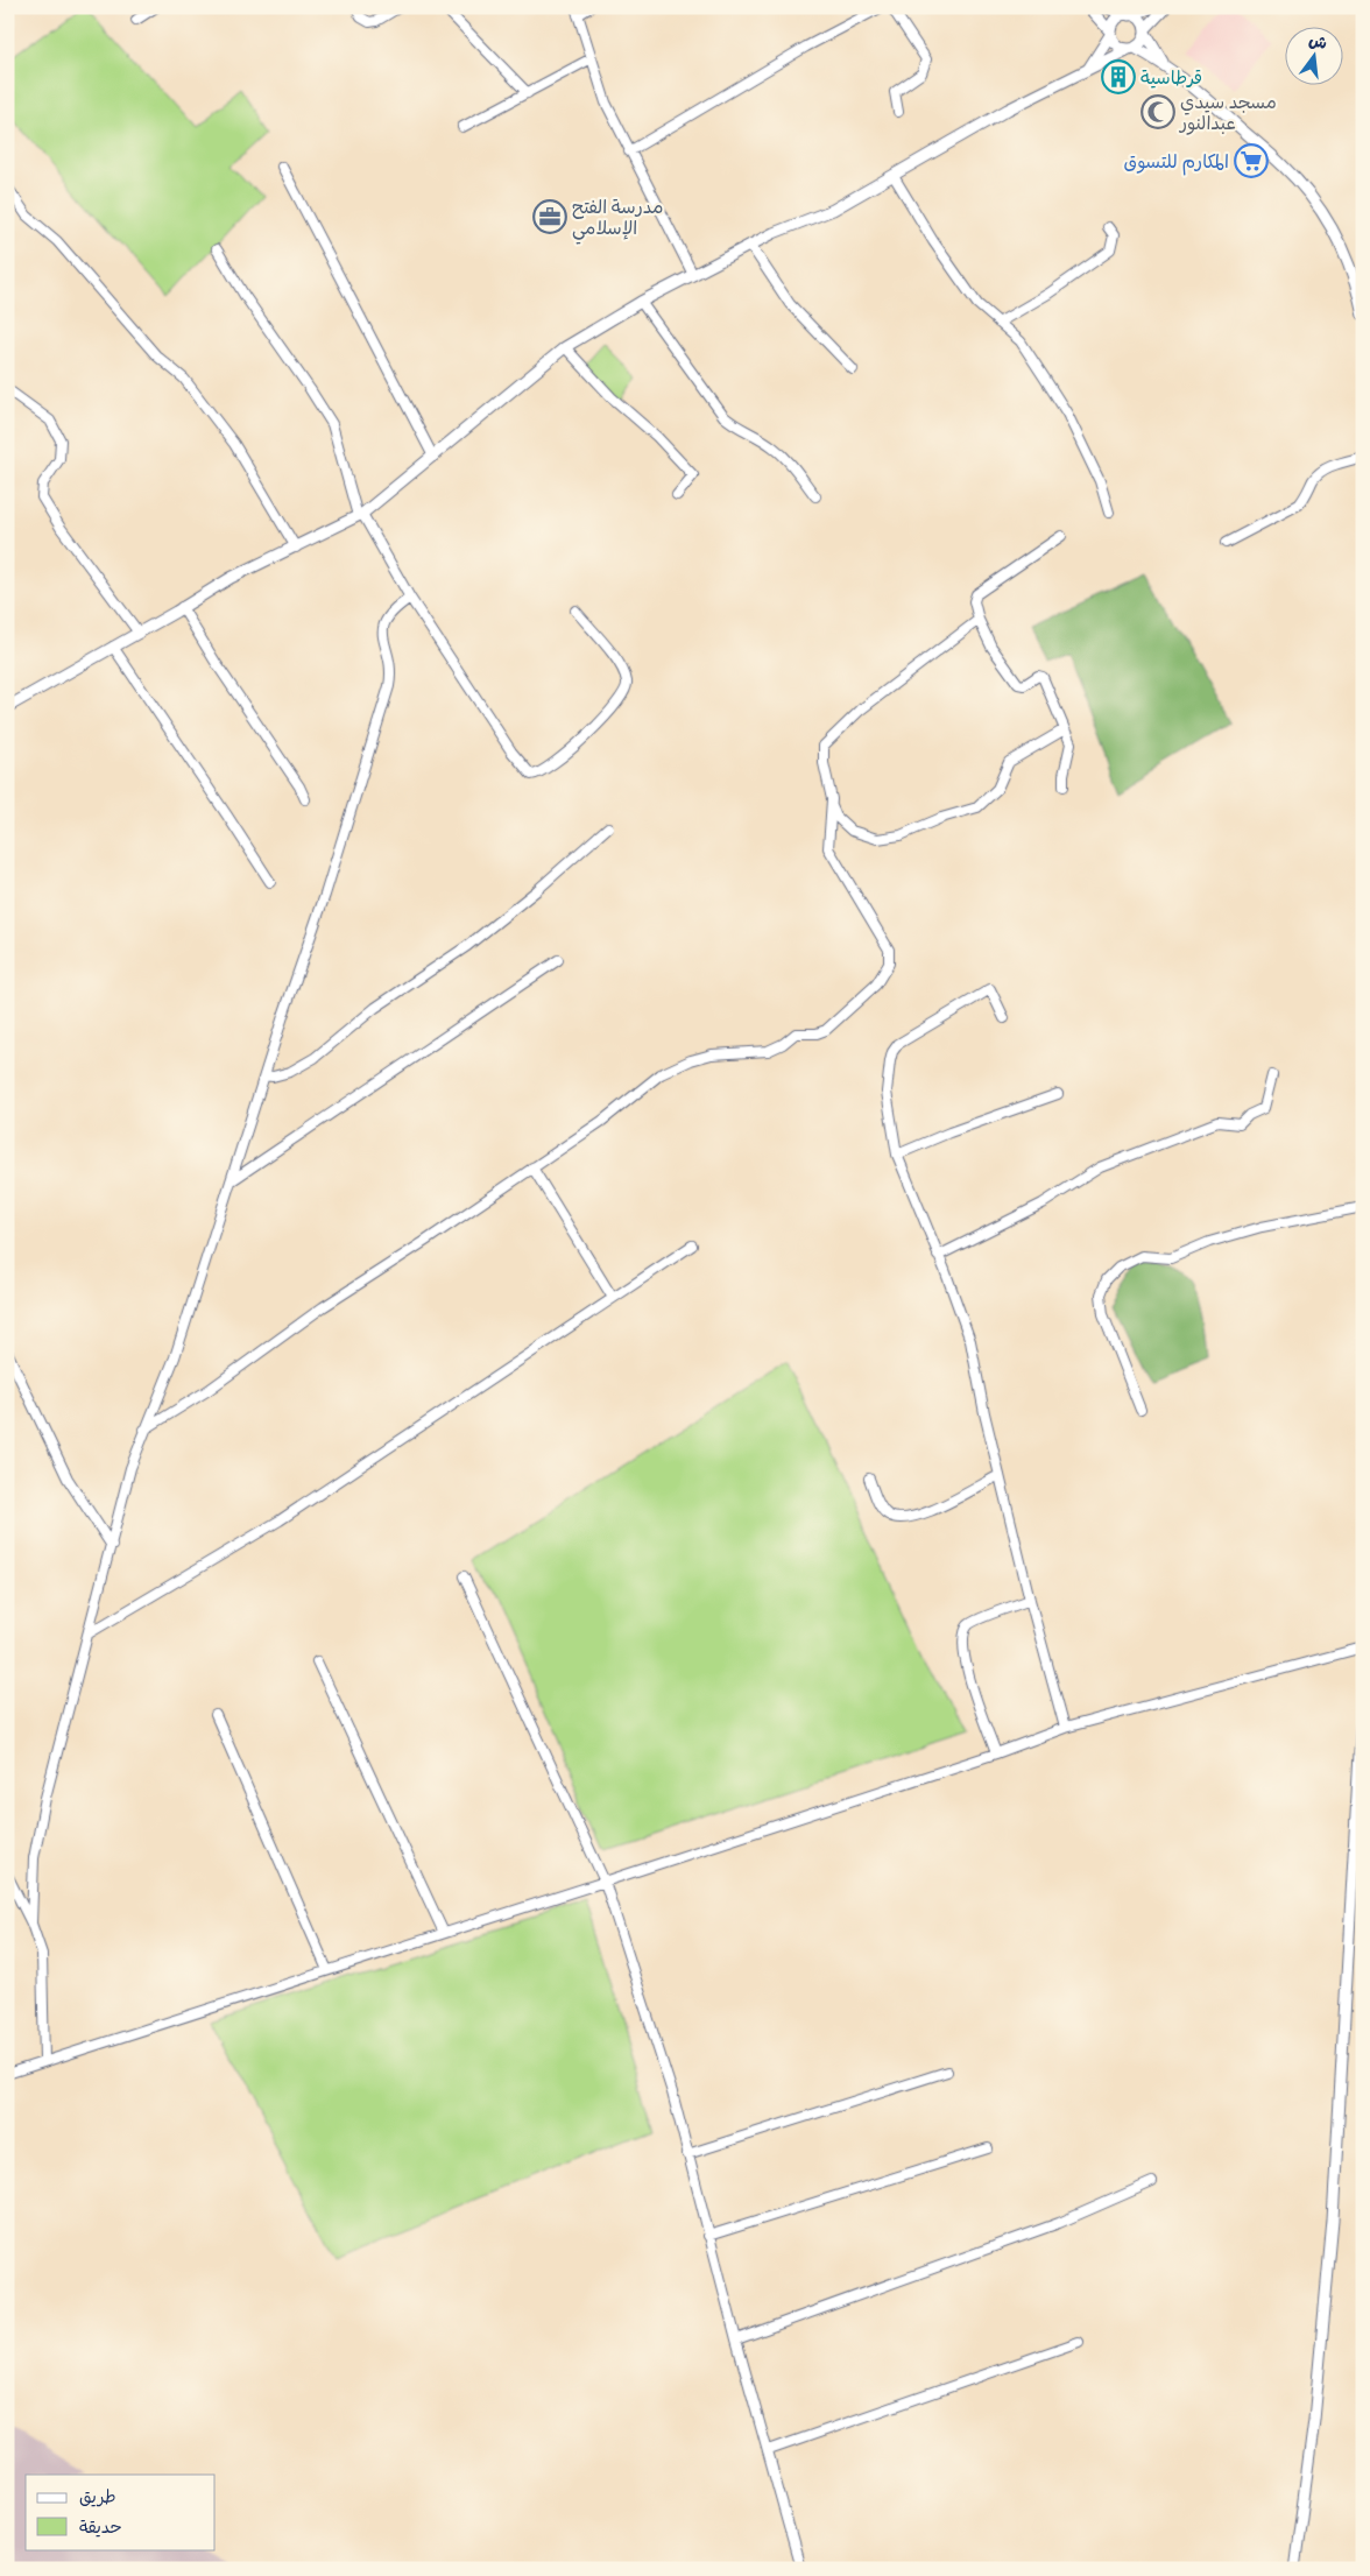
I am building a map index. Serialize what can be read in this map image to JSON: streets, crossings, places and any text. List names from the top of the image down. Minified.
{"places":{"building":["قرطاسية"],"mosque":["مسجد سيدي عبدالنور"],"supermarket":["المكارم للتسوق"],"office":["مدرسة الفتح الإسلامي"]},"legend":["طريق","حديقة"],"north":"top"}
